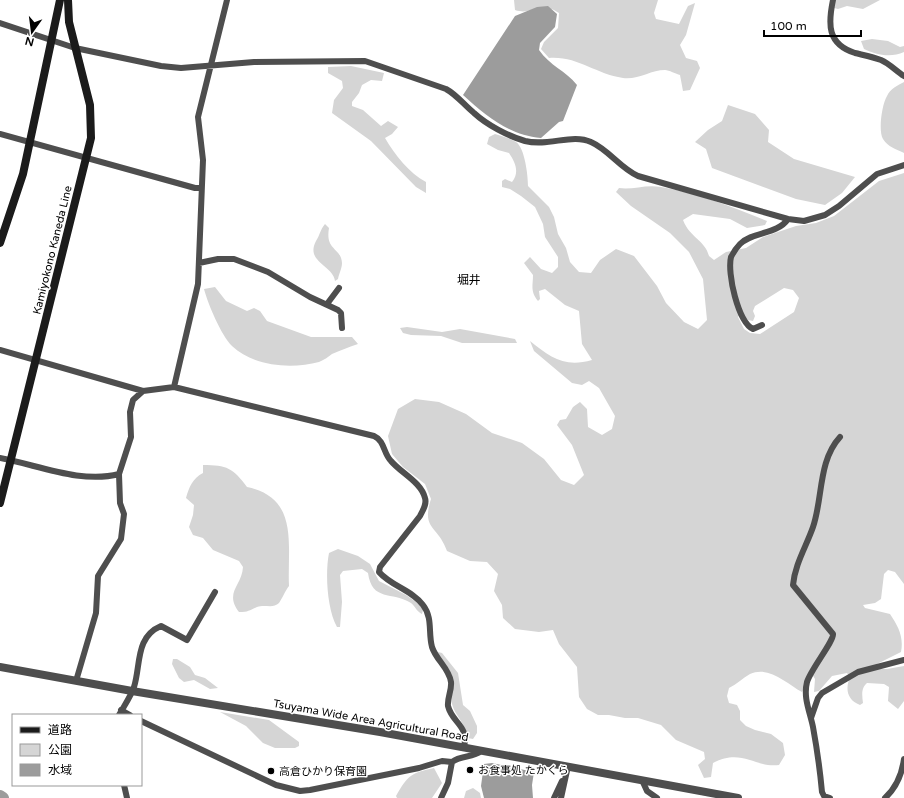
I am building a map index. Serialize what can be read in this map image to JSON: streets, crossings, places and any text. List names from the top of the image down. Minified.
{"streets":{"main road":["Kamiyokono Kaneda Line"],"street":["Tsuyama Wide Area Agricultural Road"]},"districts":["堀井"],"places":["お食事処 たかくら","高倉ひかり保育園"],"legend":["道路","公園","水域"],"scale_bar":"100 m","north":"bottom"}
